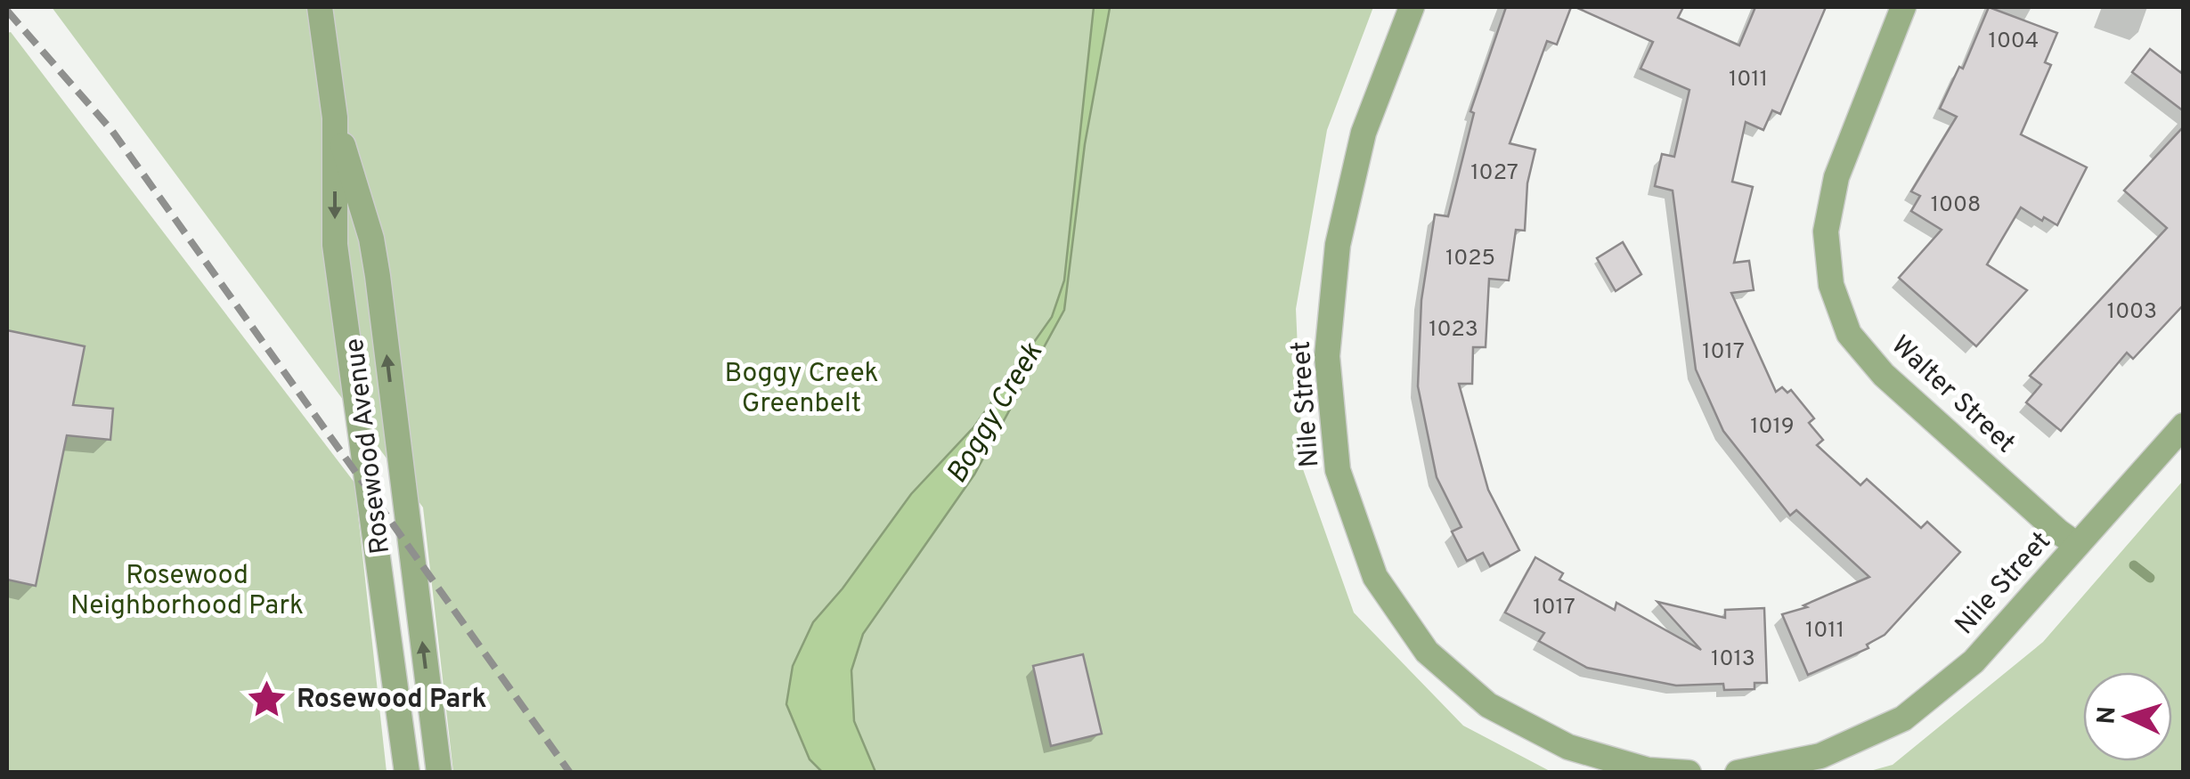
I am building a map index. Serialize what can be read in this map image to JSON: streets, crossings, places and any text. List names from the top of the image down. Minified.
{"streets":{"street":["Walter Street","Nile Street","Rosewood Avenue"]},"crossings":[["Walter Street","Nile Street"]],"water":["Boggy Creek"],"parks":["Boggy Creek Greenbelt","Rosewood Neighborhood Park"],"places":{"place":["Rosewood Park"]},"house_numbers":["1004","1011","1027","1008","1025","1003","1023","1017","1019","1017","1011","1013"],"north":"left"}
